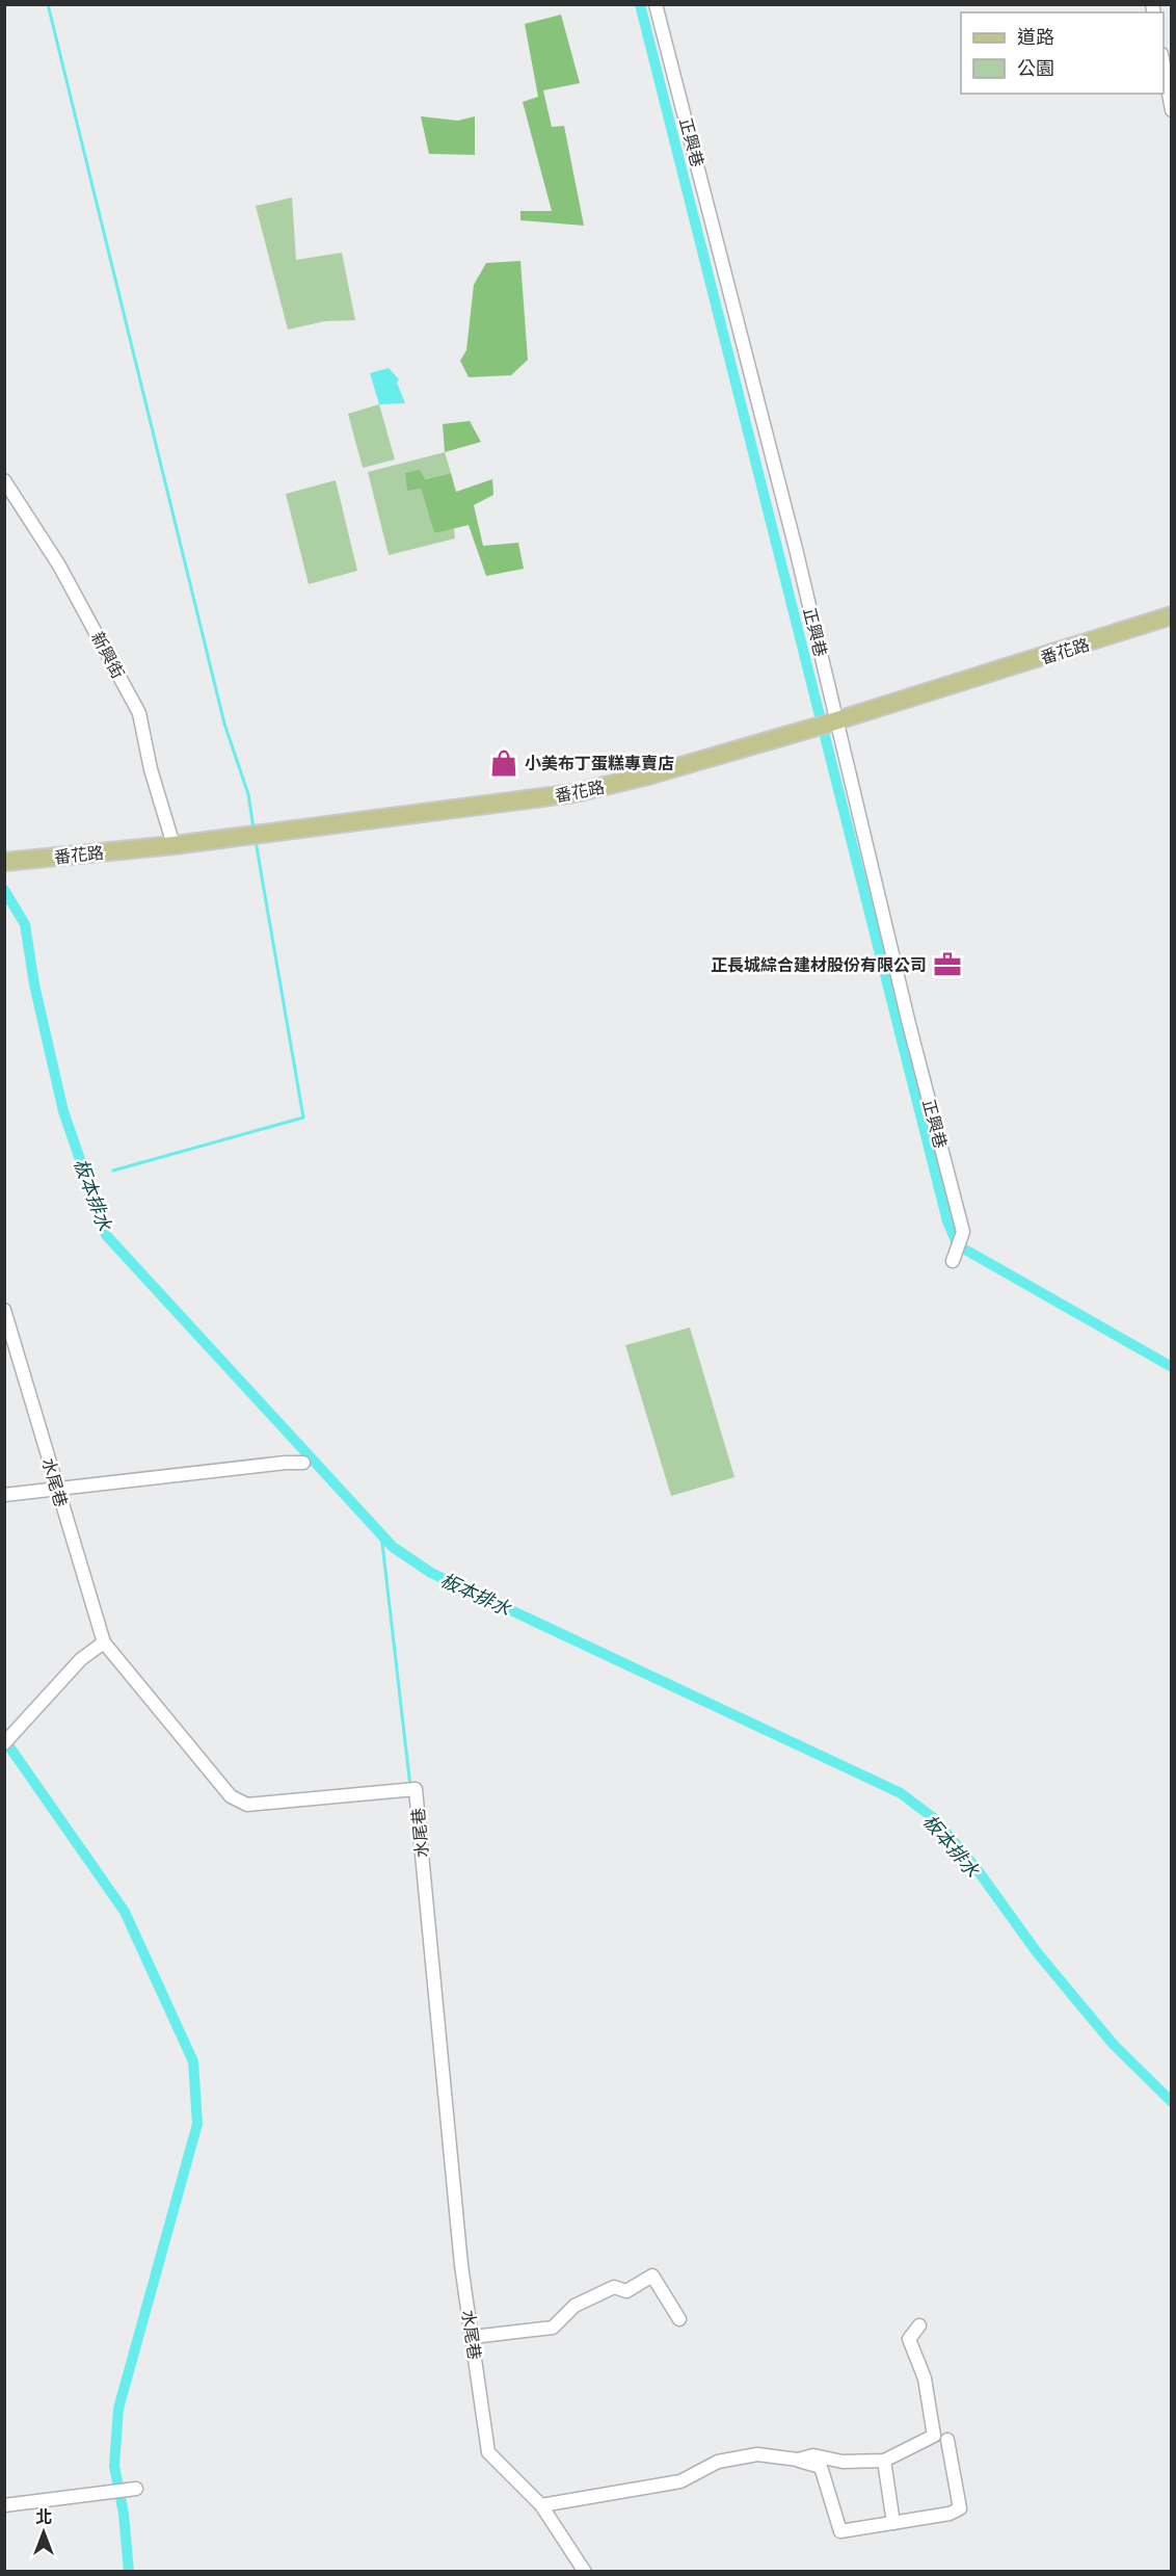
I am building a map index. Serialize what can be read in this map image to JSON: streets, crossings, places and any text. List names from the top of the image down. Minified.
{"streets":{"main road":["番花路"],"street":["正興巷","新興街","水尾巷"]},"crossings":[["正興巷","番花路"],["番花路","新興街"]],"water":["板本排水"],"places":{"shop":["小美布丁蛋糕專賣店"],"office":["正長城綜合建材股份有限公司"]},"legend":["道路","公園"],"north":"top"}
